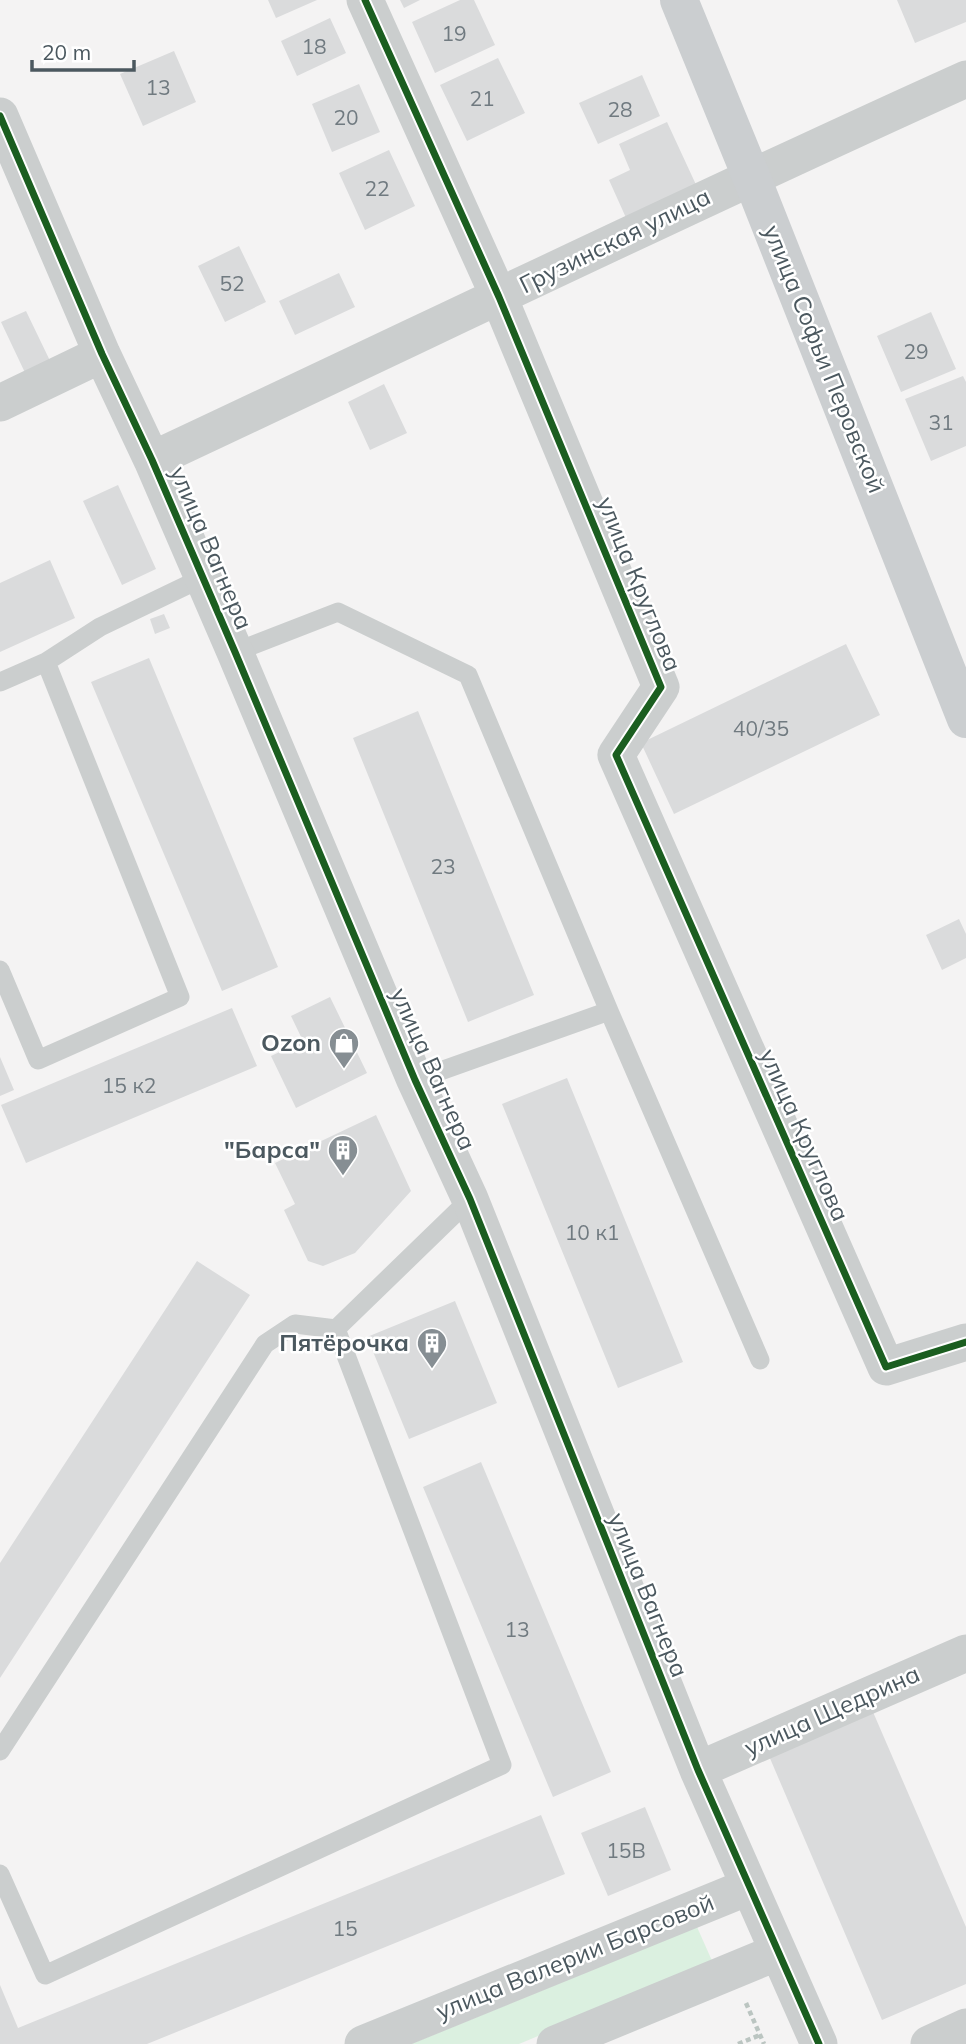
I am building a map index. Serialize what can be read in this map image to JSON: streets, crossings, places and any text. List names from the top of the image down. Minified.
{"streets":{"main road":["улица Софьи Перовской"],"street":["Грузинская улица","улица Вагнера","улица Круглова","улица Щедрина","улица Валерии Барсовой"]},"crossings":[["Грузинская улица","улица Софьи Перовской"],["Грузинская улица","улица Вагнера"],["Грузинская улица","улица Круглова"],["улица Вагнера","улица Щедрина"],["улица Вагнера","улица Валерии Барсовой"]],"places":{"shop":["Ozon"],"building":["\"Барса\"","Пятёрочка"]},"house_numbers":["19","18","13","21","28","20","22","52","29","31","40/35","23","15 к2","10 к1","13","15В","15"],"scale_bar":"20 m"}
